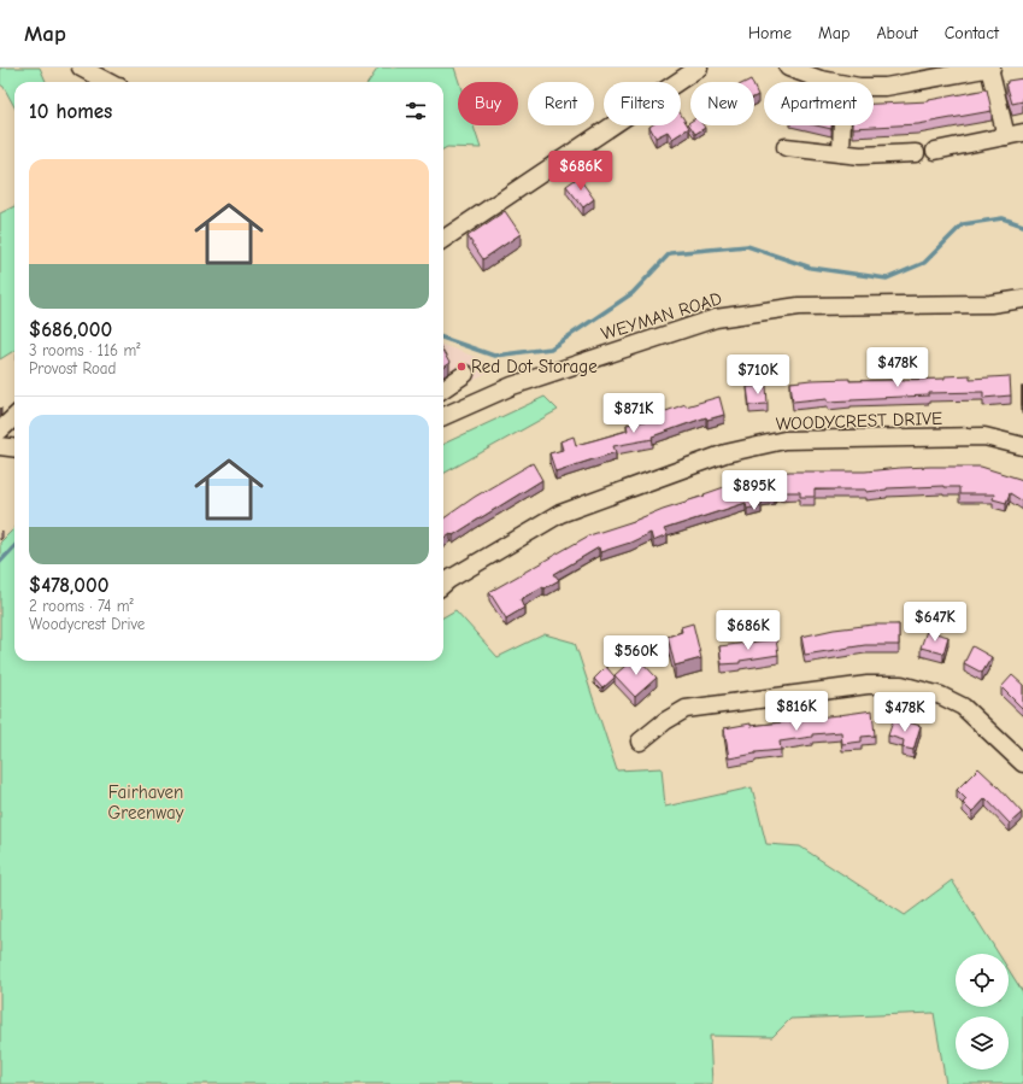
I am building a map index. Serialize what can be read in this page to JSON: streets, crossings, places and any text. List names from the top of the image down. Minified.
{"streets":{"street":["WEYMAN ROAD","WOODYCREST DRIVE"]},"parks":["Fairhaven Greenway"],"places":["Red Dot Storage"],"page":{"header":"Map","nav":["Home","Map","About","Contact"],"chip":["Buy","Rent","Filters","New","Apartment"],"heading":"10 homes","list":[{"name":"$686,000","note":"3 rooms · 116 m² · Provost Road"},{"name":"$478,000","note":"2 rooms · 74 m² · Woodycrest Drive"}],"price":["$686K","$478K","$710K","$871K","$895K","$647K","$686K","$560K","$816K","$478K"]}}
